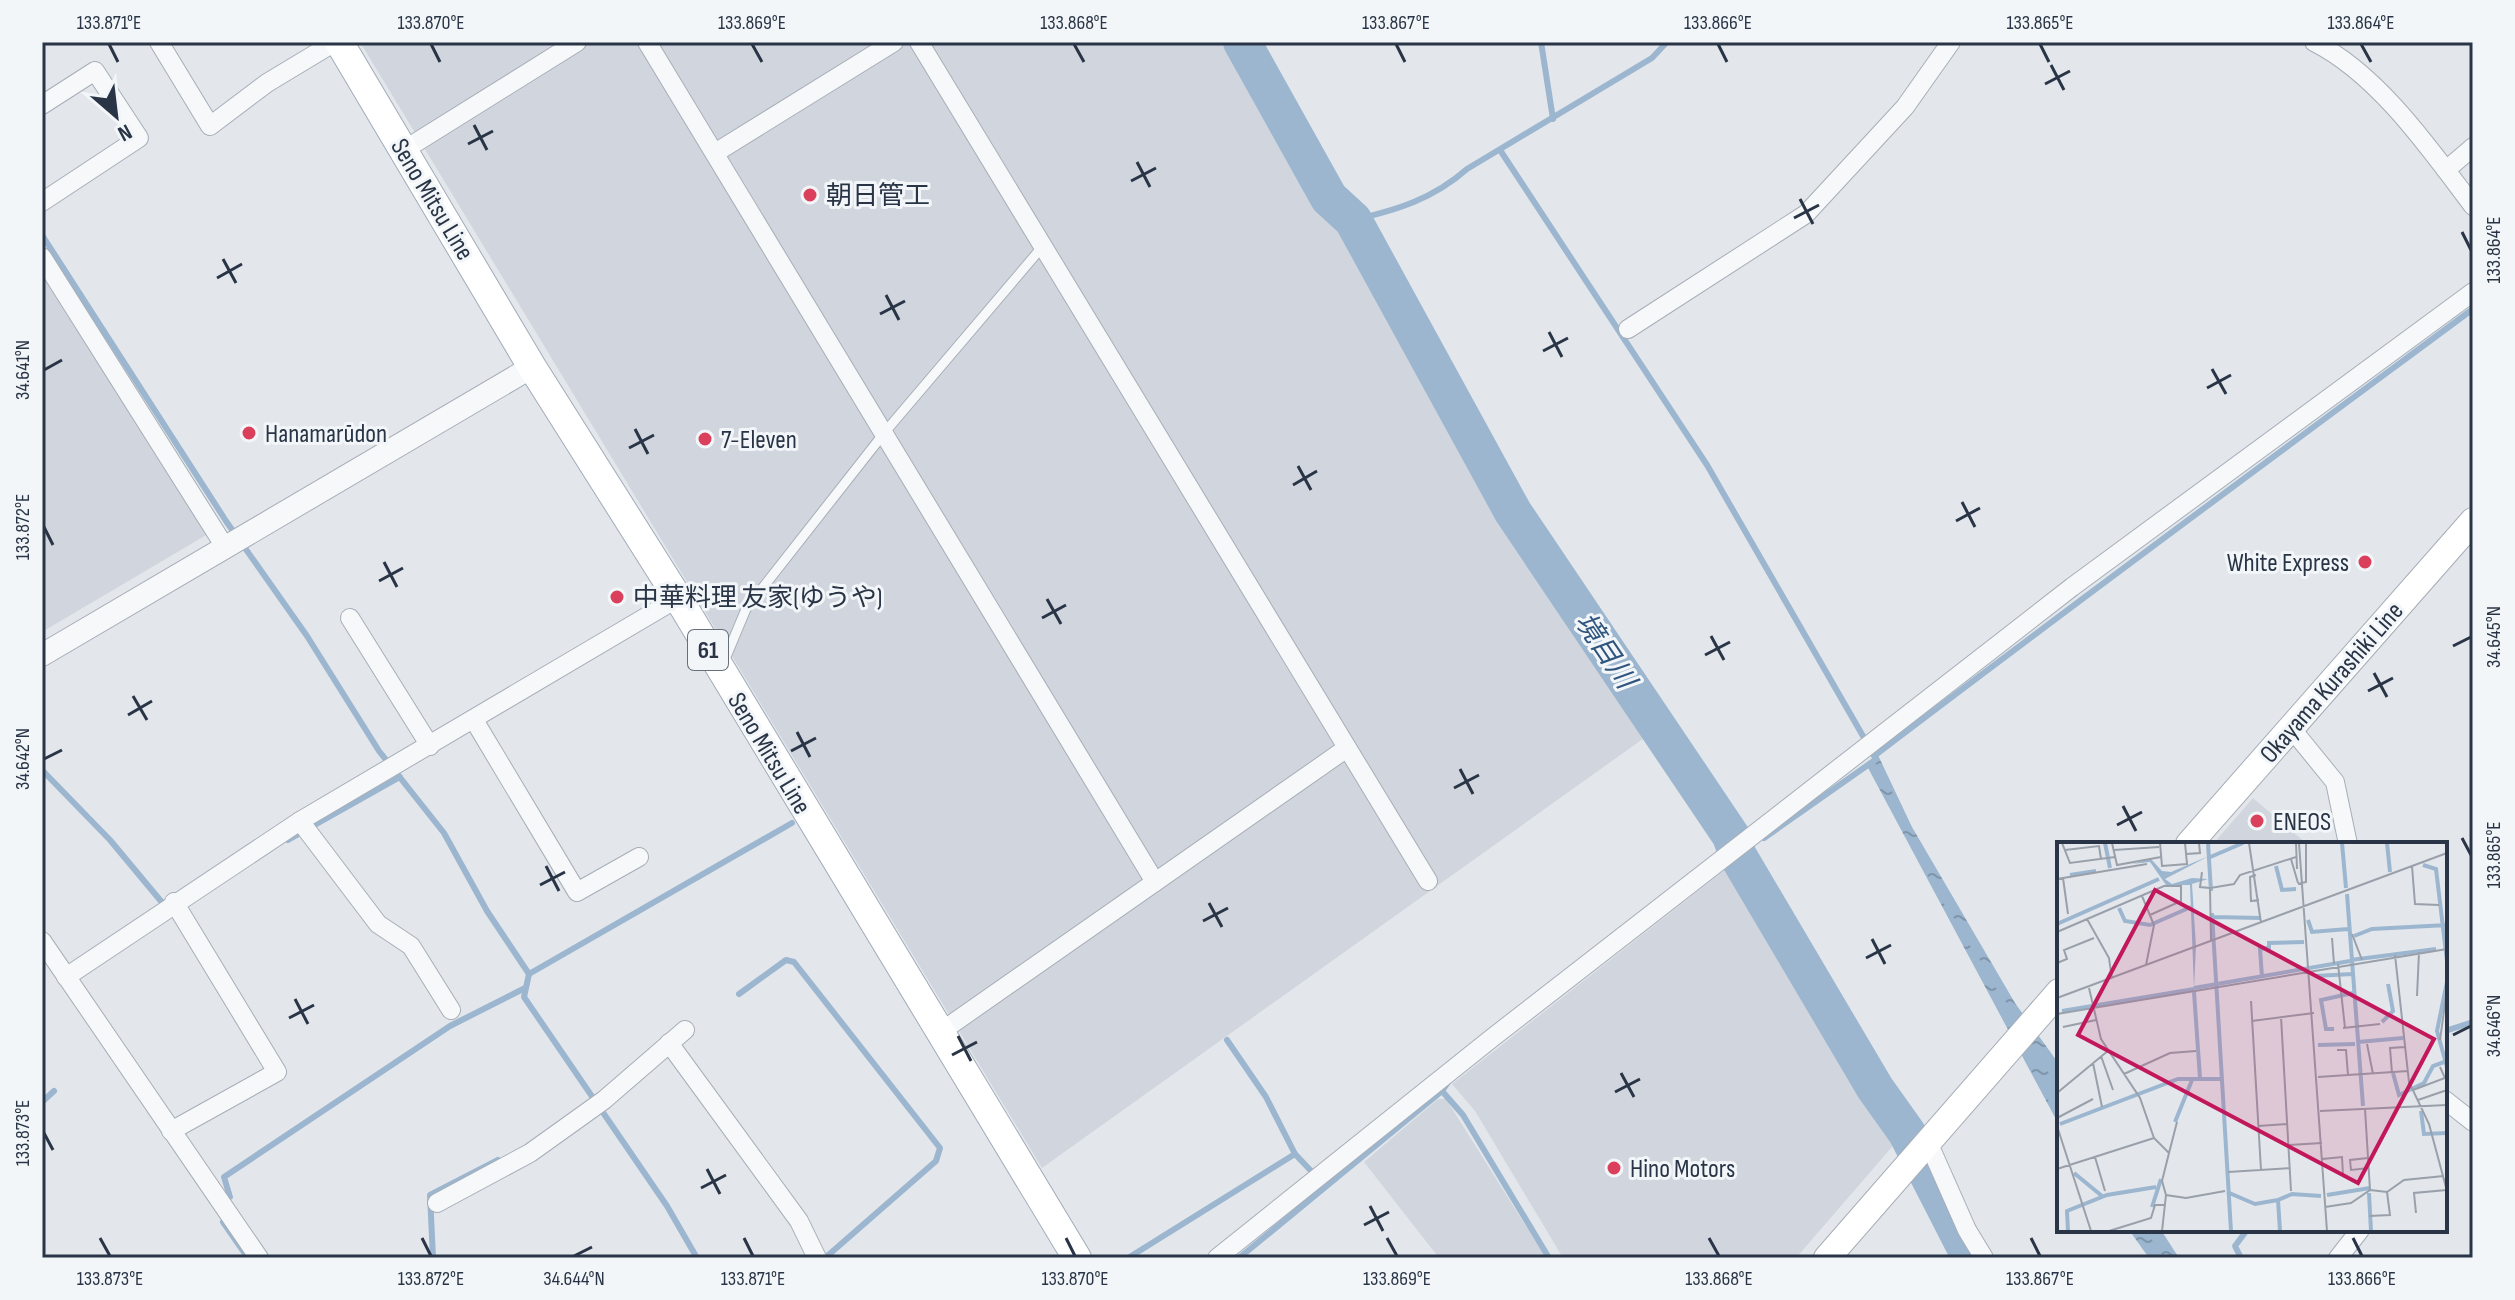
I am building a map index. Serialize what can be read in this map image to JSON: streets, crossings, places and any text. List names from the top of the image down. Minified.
{"streets":{"main road":["Seno Mitsu Line","61","Okayama Kurashiki Line"]},"water":["境目川"],"places":["朝日管工","Hanamarūdon","7-Eleven","White Express","中華料理 友家(ゆうや)","ENEOS","Hino Motors"],"north":"bottom right","coordinates":["133.871°E","133.870°E","133.869°E","133.868°E","133.867°E","133.866°E","133.865°E","133.864°E","34.641°N","133.872°E","34.645°N","34.642°N","34.646°N","133.873°E","34.644°N"]}
